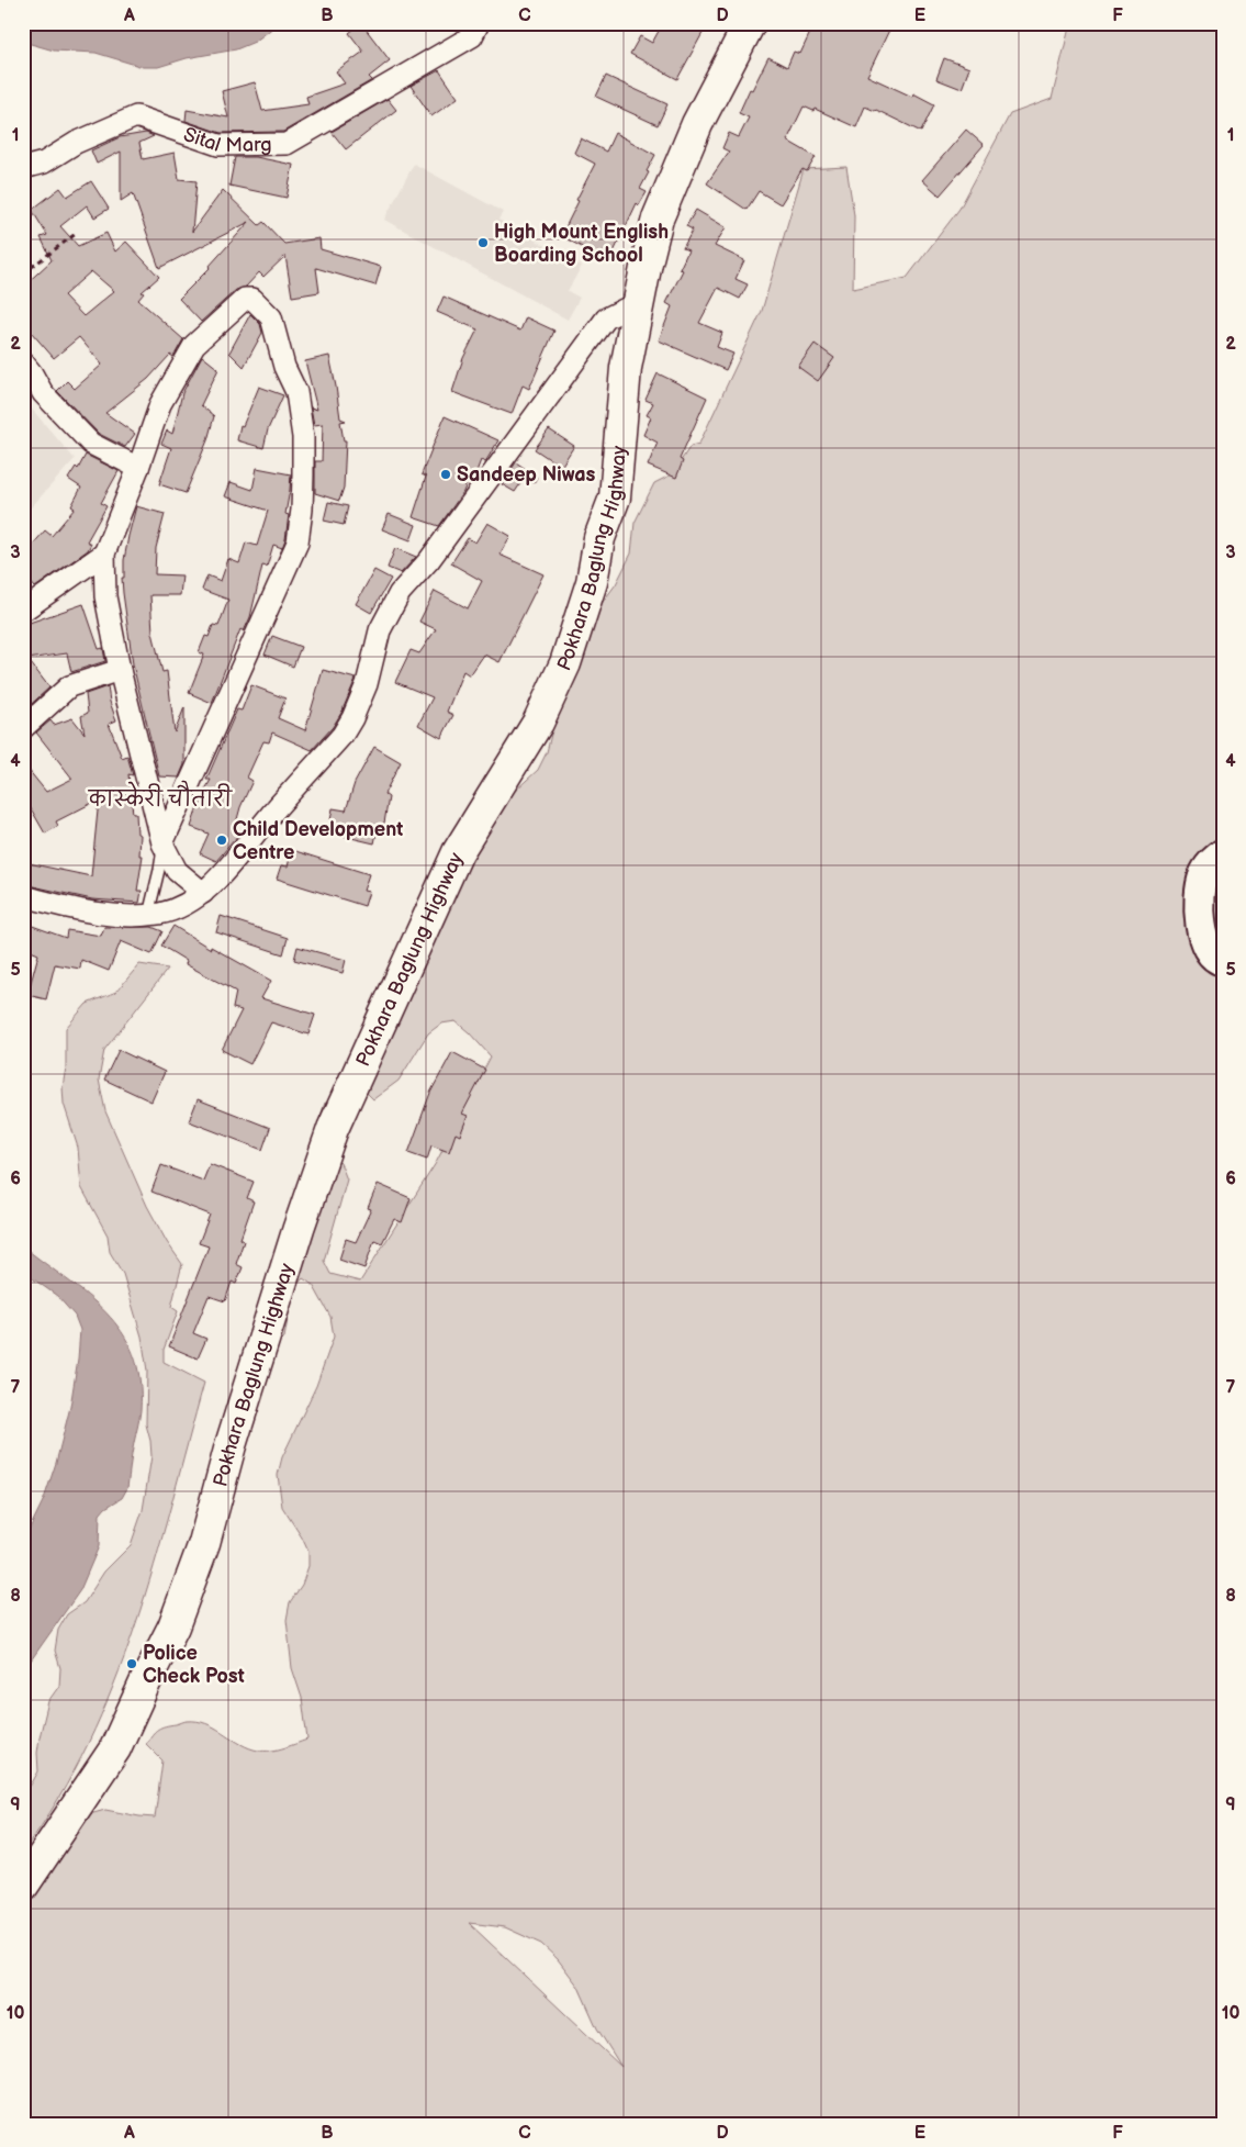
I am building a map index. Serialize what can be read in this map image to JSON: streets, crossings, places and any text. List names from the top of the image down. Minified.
{"streets":{"highway":["Pokhara Baglung Highway"],"street":["Sital Marg"]},"districts":["कास्केरी चौतारी"],"places":["High Mount English Boarding School","Sandeep Niwas","Child Development Centre","Police Check Post"],"grid":{"columns":["A","B","C","D","E","F"],"rows":["1","2","3","4","5","6","7","8","9","10"]}}
